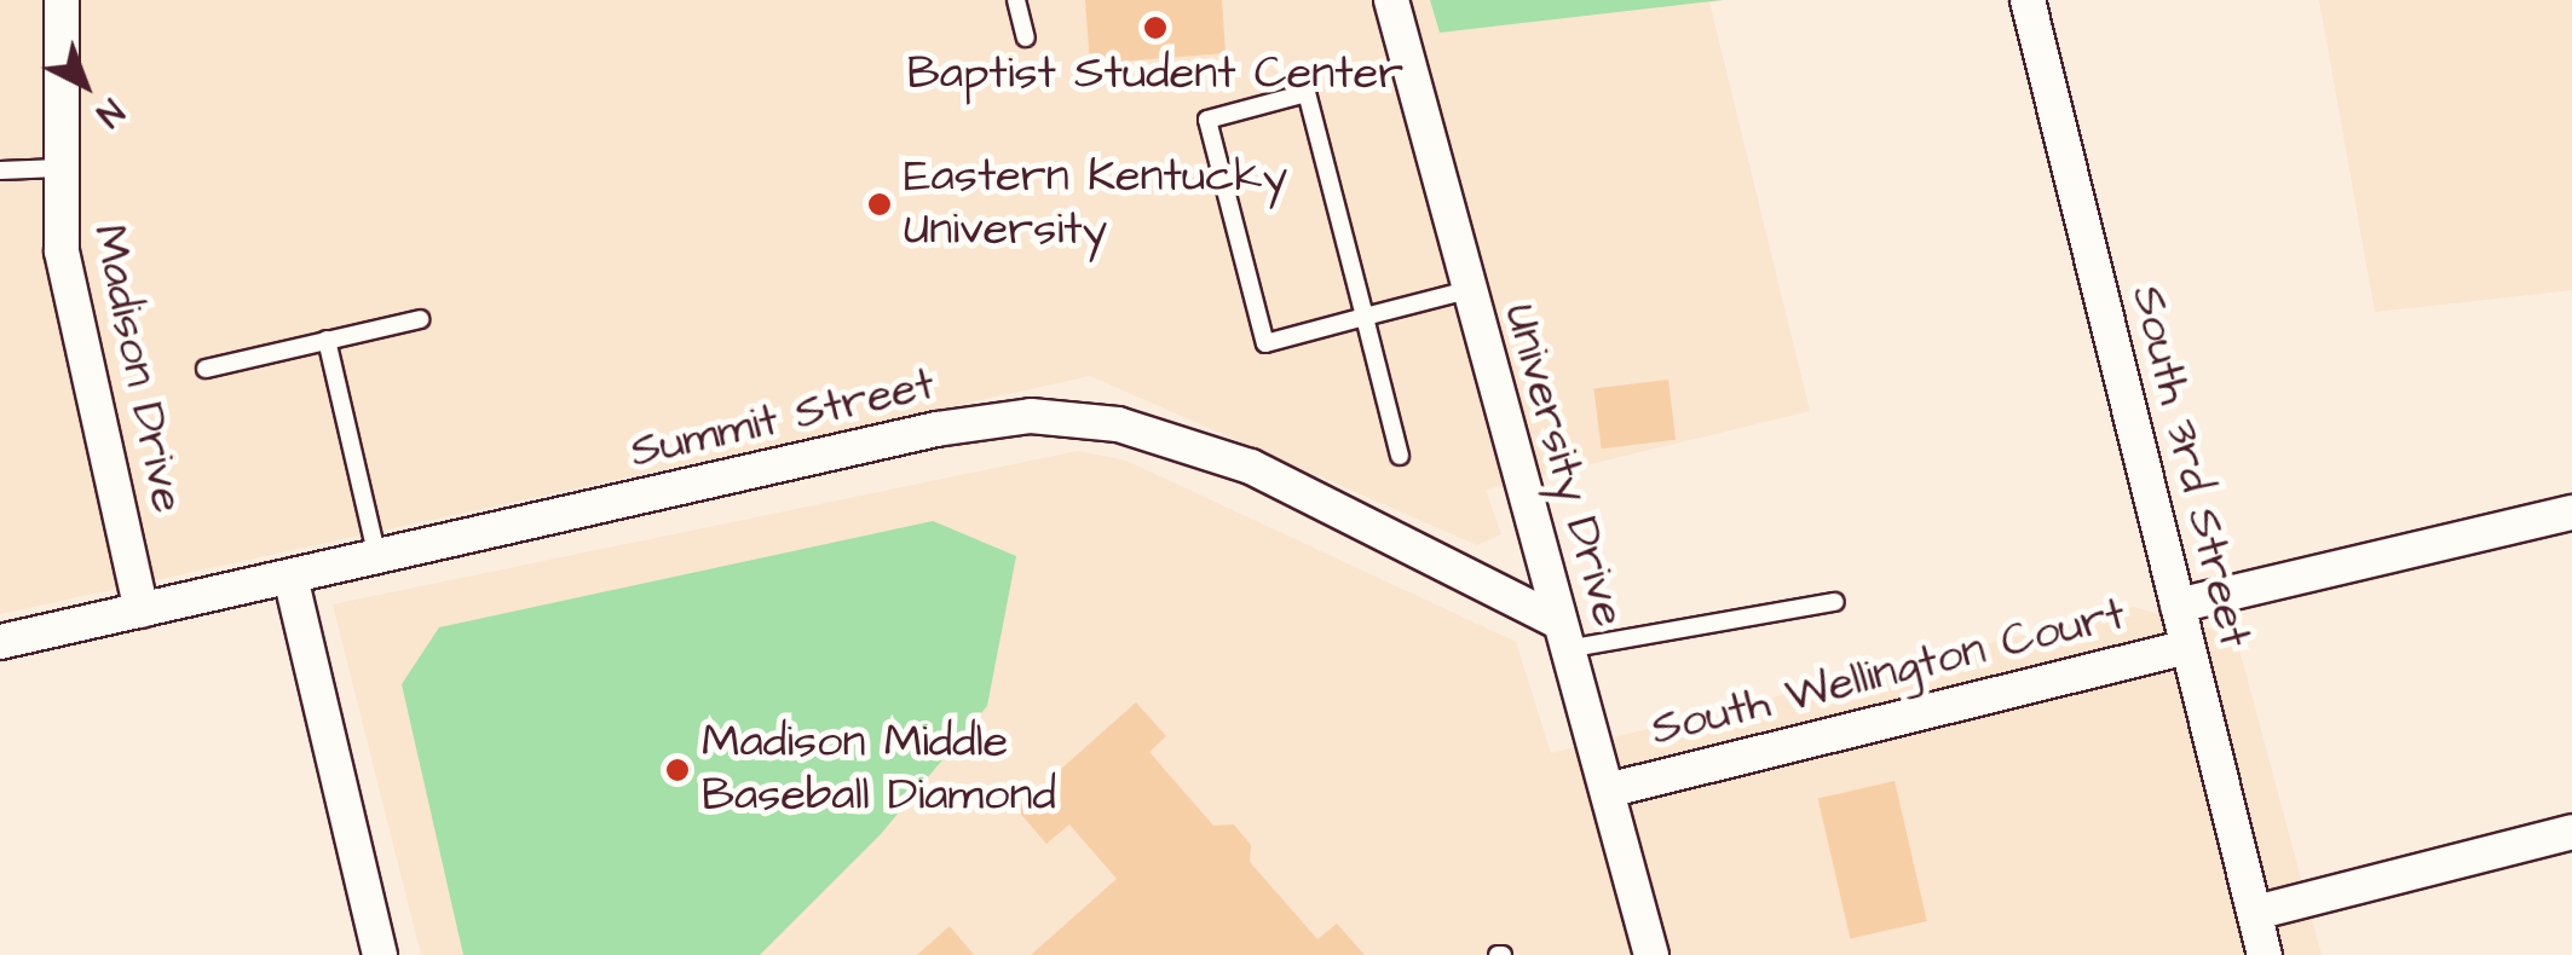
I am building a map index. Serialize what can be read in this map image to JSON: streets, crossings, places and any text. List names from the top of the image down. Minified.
{"streets":{"street":["Madison Drive","Summit Street","University Drive","South 3rd Street","South Wellington Court"]},"crossings":[["Madison Drive","Summit Street"],["Summit Street","University Drive"],["University Drive","South Wellington Court"],["South 3rd Street","South Wellington Court"]],"places":["Baptist Student Center","Eastern Kentucky University","Madison Middle Baseball Diamond"],"north":"bottom right"}
